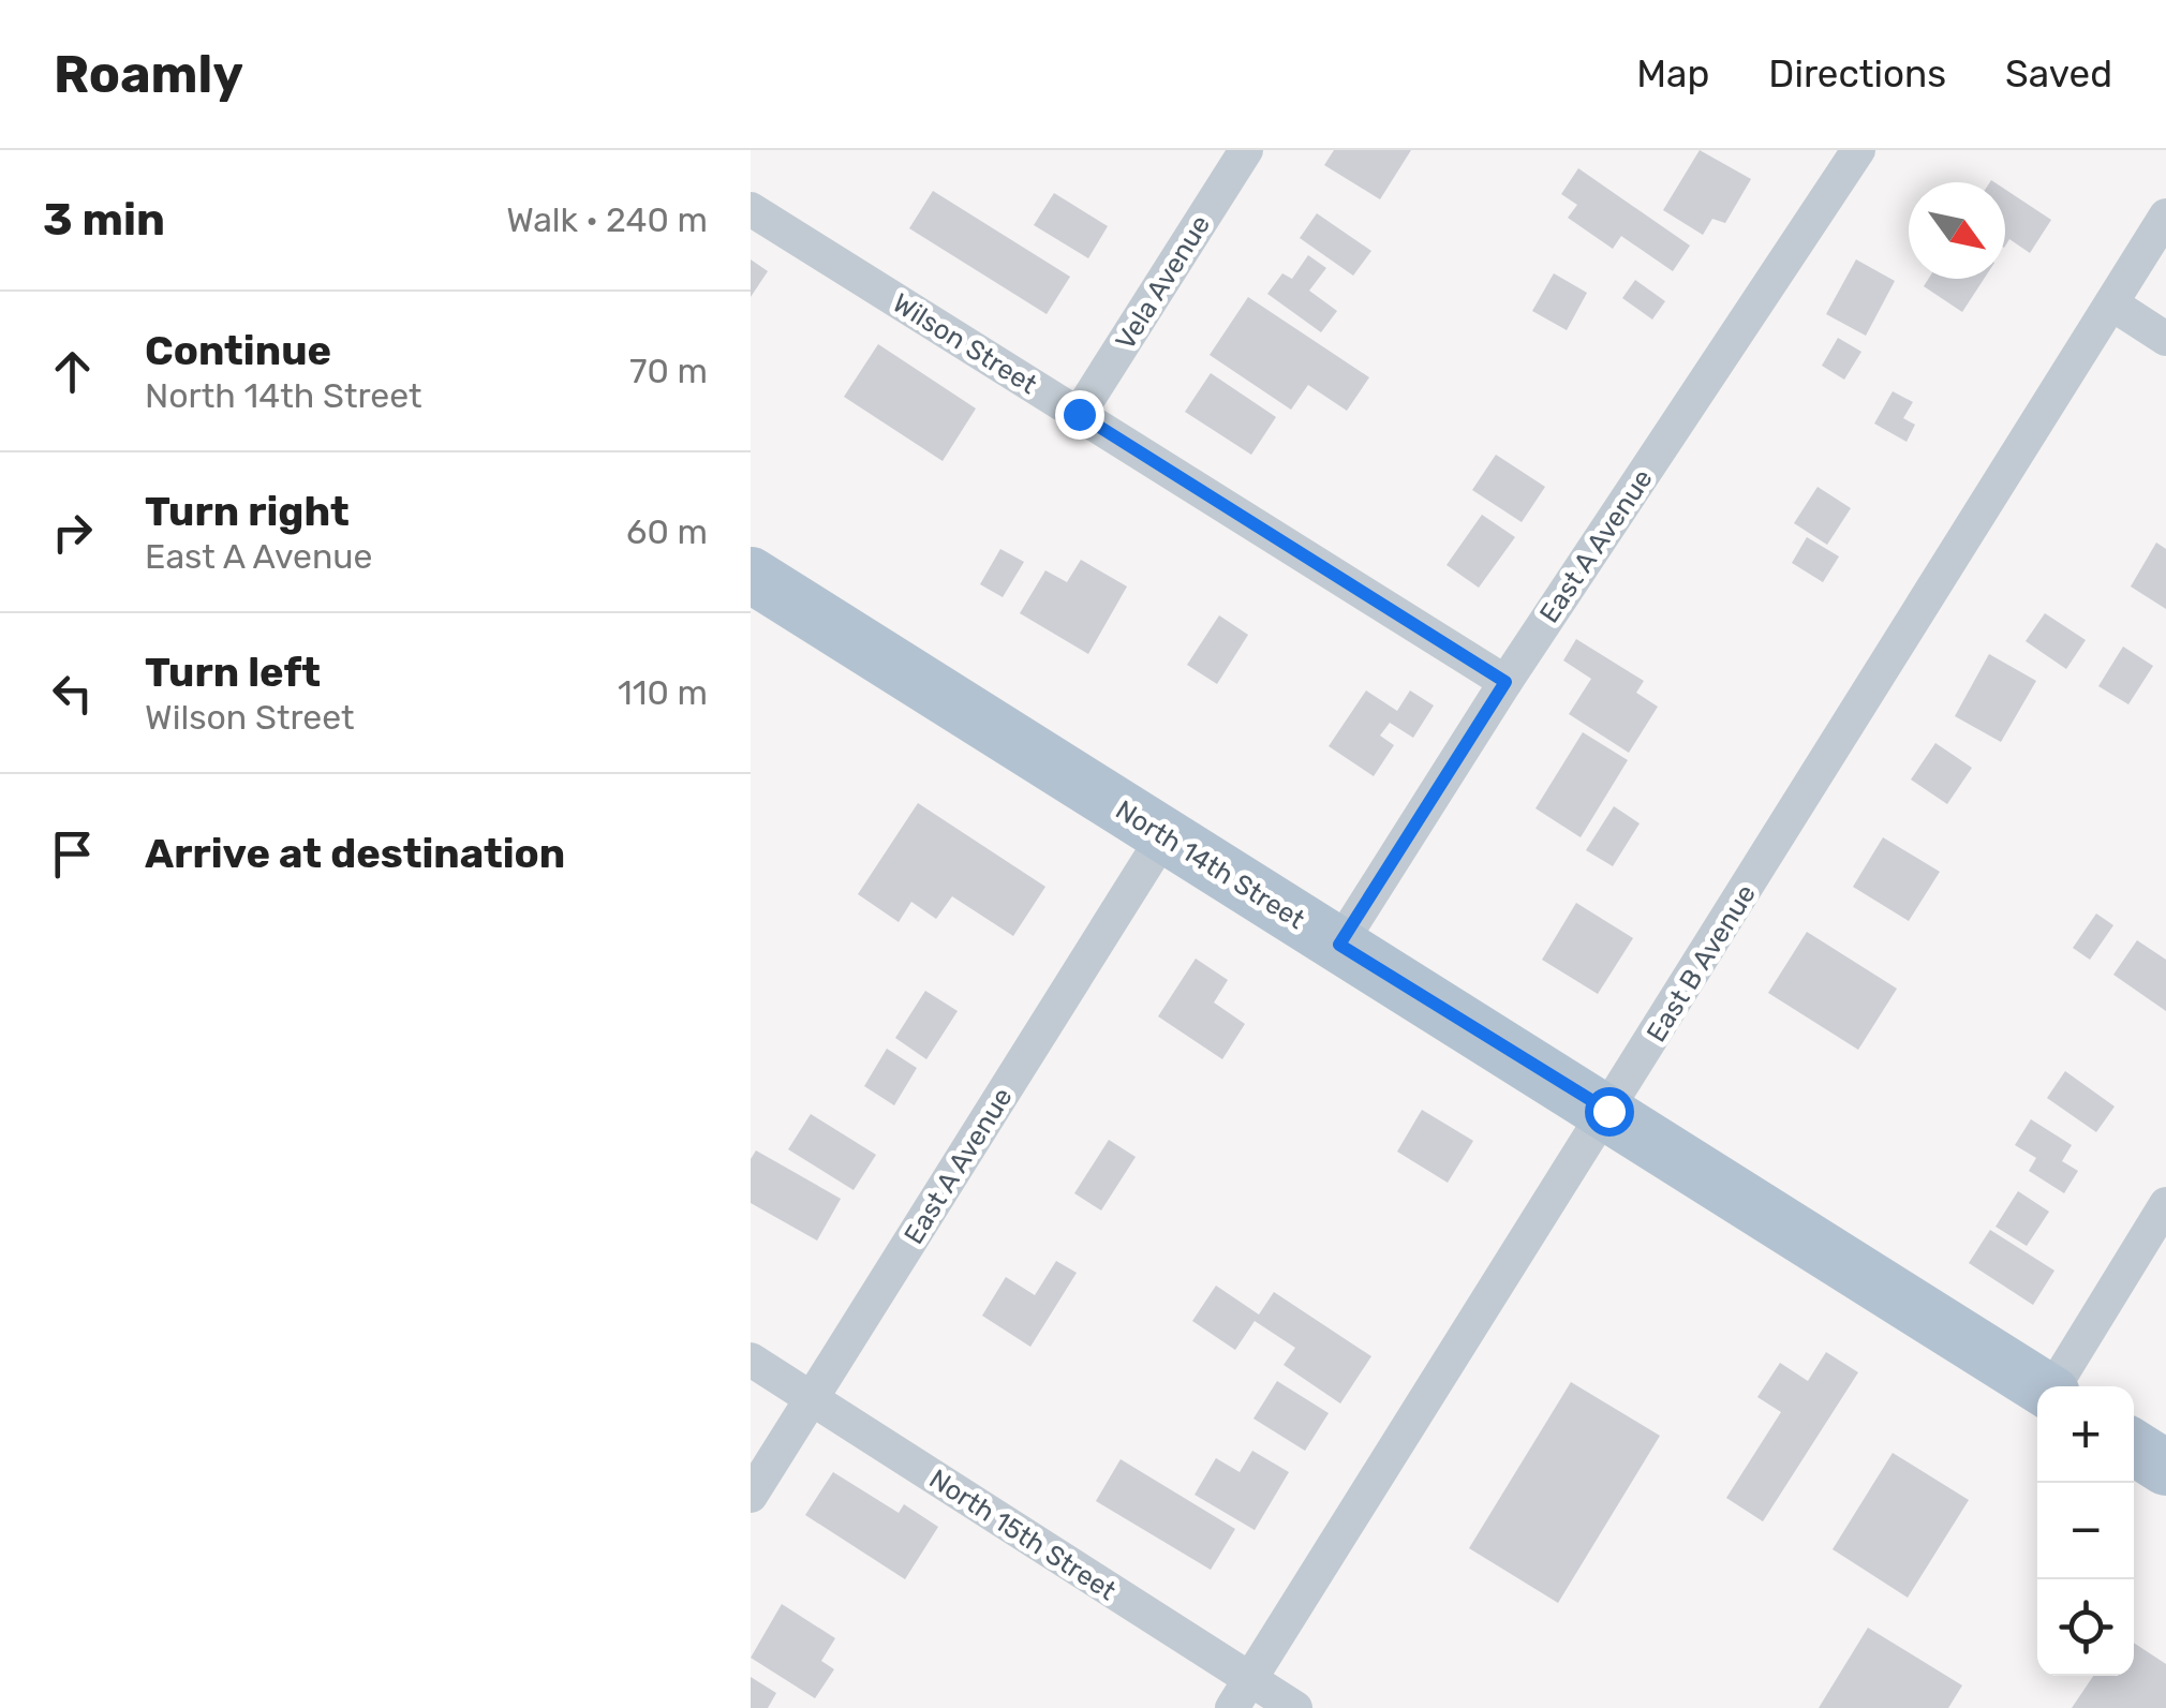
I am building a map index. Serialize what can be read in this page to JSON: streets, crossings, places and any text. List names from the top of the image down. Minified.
{"streets":{"main road":["North 14th Street"],"street":["Vela Avenue","Wilson Street","East A Avenue","East B Avenue","North 15th Street"]},"crossings":[["Vela Avenue","Wilson Street"],["Wilson Street","East A Avenue"],["East A Avenue","North 14th Street"],["East A Avenue","North 15th Street"],["North 14th Street","East B Avenue"],["East B Avenue","North 15th Street"]],"north":"bottom right","page":{"header":"Roamly","nav":["Map","Directions","Saved"],"heading":["3 min","Walk · 240 m"],"list":[["Continue","North 14th Street","70 m"],["Turn right","East A Avenue","60 m"],["Turn left","Wilson Street","110 m"],"Arrive at destination"],"map_buttons":["+","−"]}}
